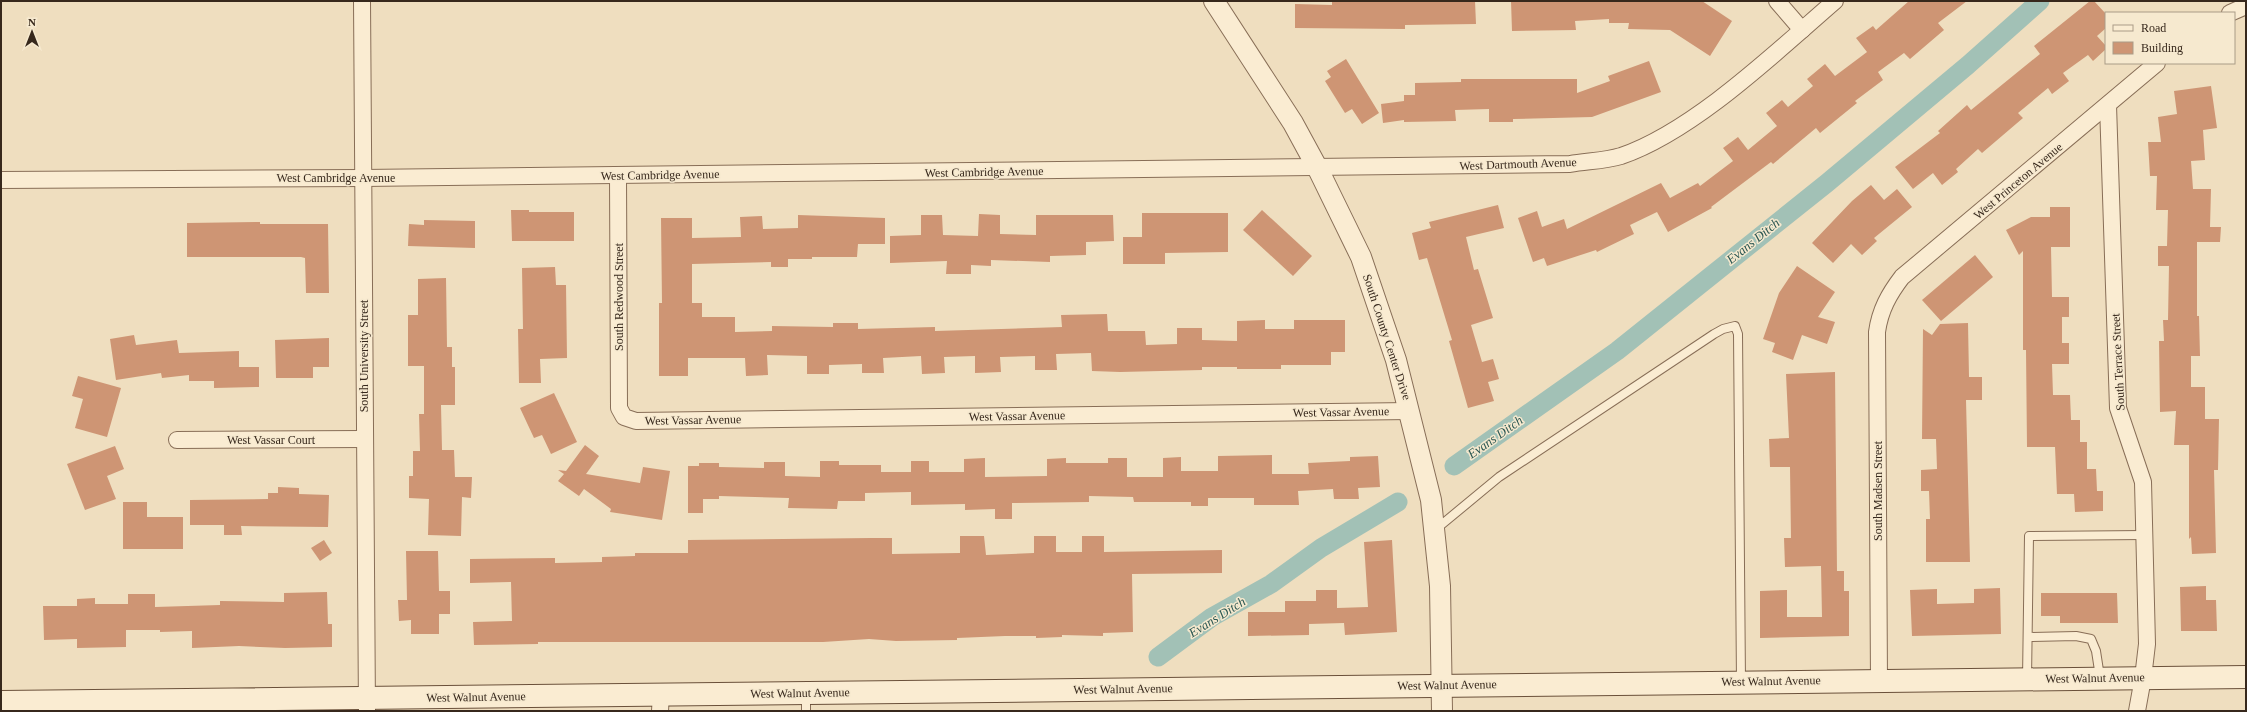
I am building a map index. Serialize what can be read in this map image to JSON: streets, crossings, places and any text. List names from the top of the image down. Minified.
{"streets":{"main road":["West Walnut Avenue"],"street":["West Dartmouth Avenue","West Cambridge Avenue","West Princeton Avenue","South Redwood Street","South County Center Drive","South University Street","South Terrace Street","West Vassar Avenue","West Vassar Court","South Madsen Street"]},"crossings":[["West Dartmouth Avenue","West Cambridge Avenue"],["West Dartmouth Avenue","South County Center Drive"],["West Cambridge Avenue","South Redwood Street"],["West Cambridge Avenue","South County Center Drive"],["West Cambridge Avenue","South University Street"],["West Princeton Avenue","South Terrace Street"],["West Princeton Avenue","South Madsen Street"],["South Redwood Street","West Vassar Avenue"],["South County Center Drive","West Vassar Avenue"],["South County Center Drive","West Walnut Avenue"],["South University Street","West Vassar Court"],["South University Street","West Walnut Avenue"],["South Terrace Street","West Walnut Avenue"],["South Madsen Street","West Walnut Avenue"]],"water":["Evans Ditch"],"legend":["Road","Building"],"north":"top"}
